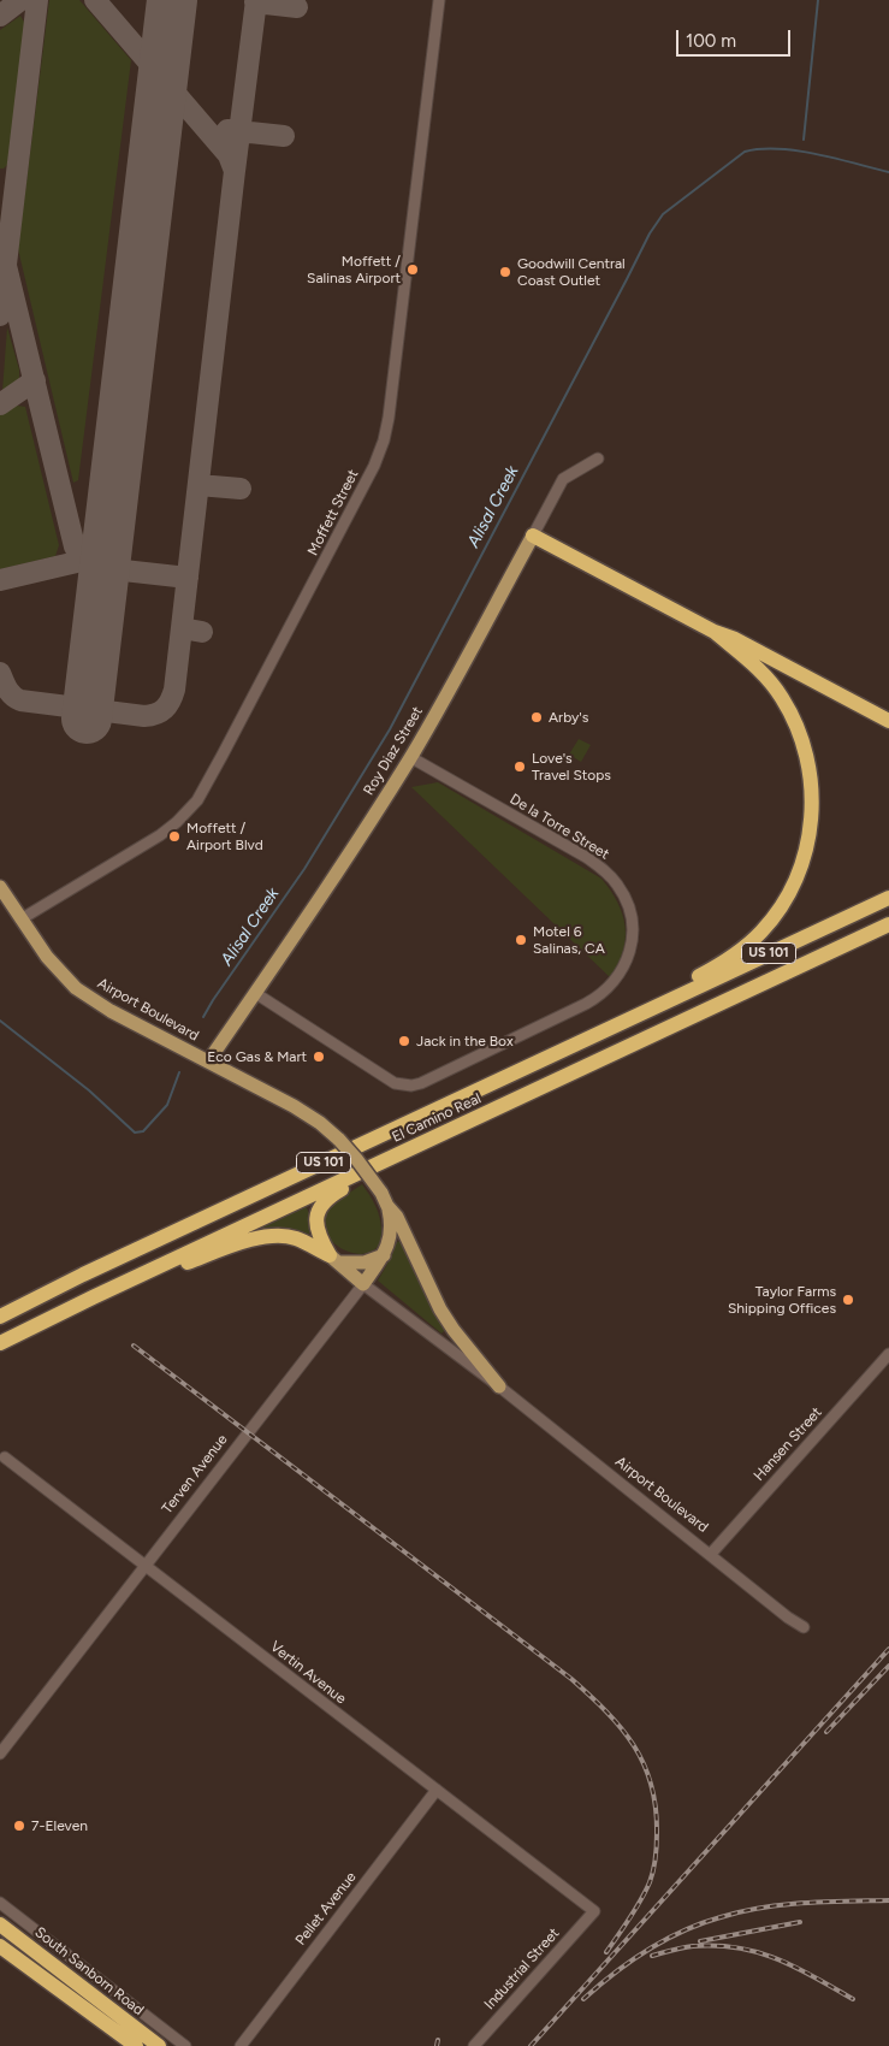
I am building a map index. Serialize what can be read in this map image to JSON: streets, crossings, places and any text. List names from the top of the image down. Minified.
{"streets":{"highway":["US 101","El Camino Real","South Sanborn Road"],"main road":["Roy Diaz Street","Airport Boulevard","Terven Avenue"],"street":["Moffett Street","De la Torre Street","Hansen Street","Vertin Avenue","Pellet Avenue","Industrial Street"]},"crossings":[["Moffett Street","Airport Boulevard"],["Roy Diaz Street","De la Torre Street"],["Roy Diaz Street","Airport Boulevard"],["Airport Boulevard","Hansen Street"],["Airport Boulevard","Terven Avenue"],["Terven Avenue","Vertin Avenue"],["Vertin Avenue","Pellet Avenue"],["Vertin Avenue","Industrial Street"]],"water":["Alisal Creek"],"places":["Moffett / Salinas Airport","Goodwill Central Coast Outlet","Arby's","Love's Travel Stops","Moffett / Airport Blvd","Motel 6 Salinas, CA","Jack in the Box","Eco Gas & Mart","Taylor Farms Shipping Offices","7-Eleven"],"scale_bar":"100 m"}
